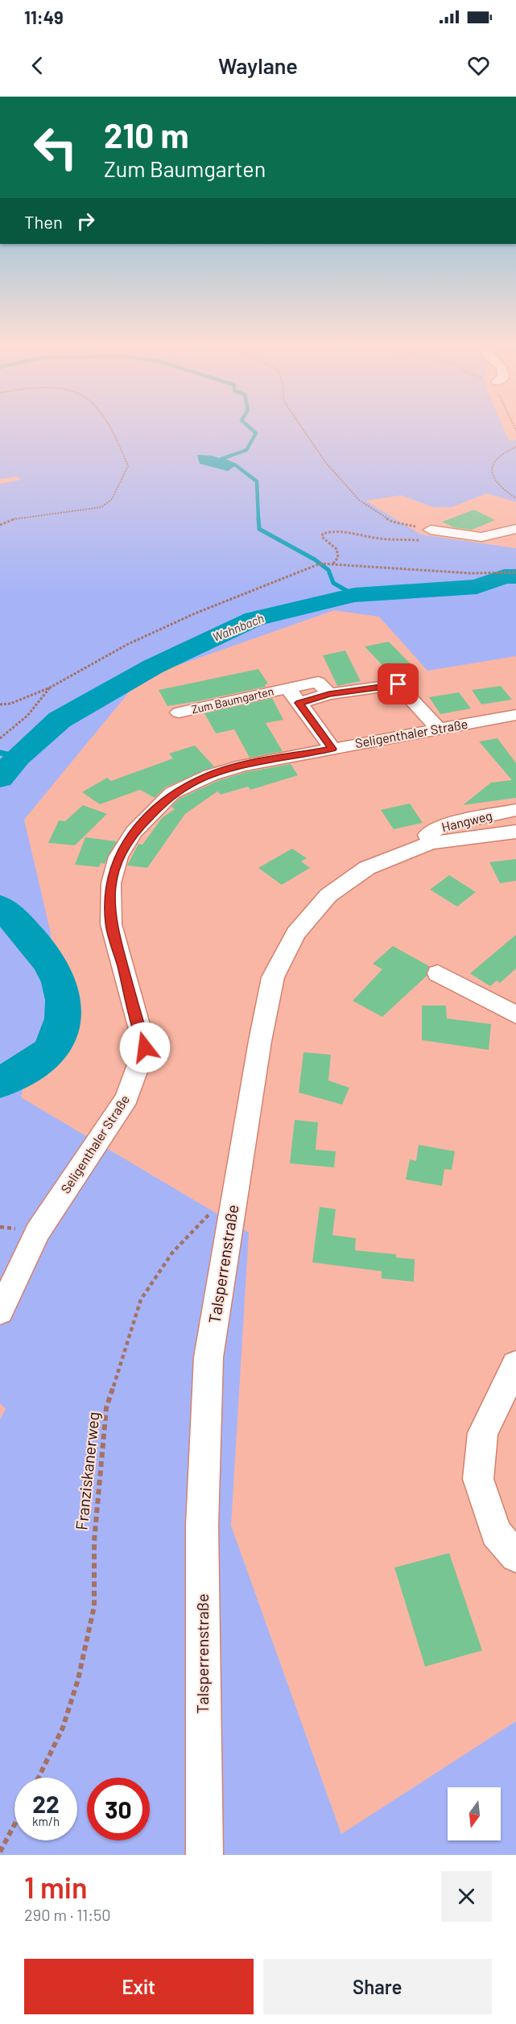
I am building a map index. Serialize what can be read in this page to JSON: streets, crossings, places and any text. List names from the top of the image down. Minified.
{"streets":{"street":["Zum Baumgarten","Seligenthaler Straße","Hangweg","Talsperrenstraße"],"path":["Franziskanerweg"]},"crossings":[["Zum Baumgarten","Seligenthaler Straße"],["Hangweg","Talsperrenstraße"]],"water":["Wahnbach"],"north":"bottom","page":{"status":"11:49","header":"Waylane","turn":["210 m","Zum Baumgarten"],"then":"Then","speed":"22 km/h","limit":"30","heading":["1 min","290 m · 11:50"],"buttons":["Exit","Share"]}}
